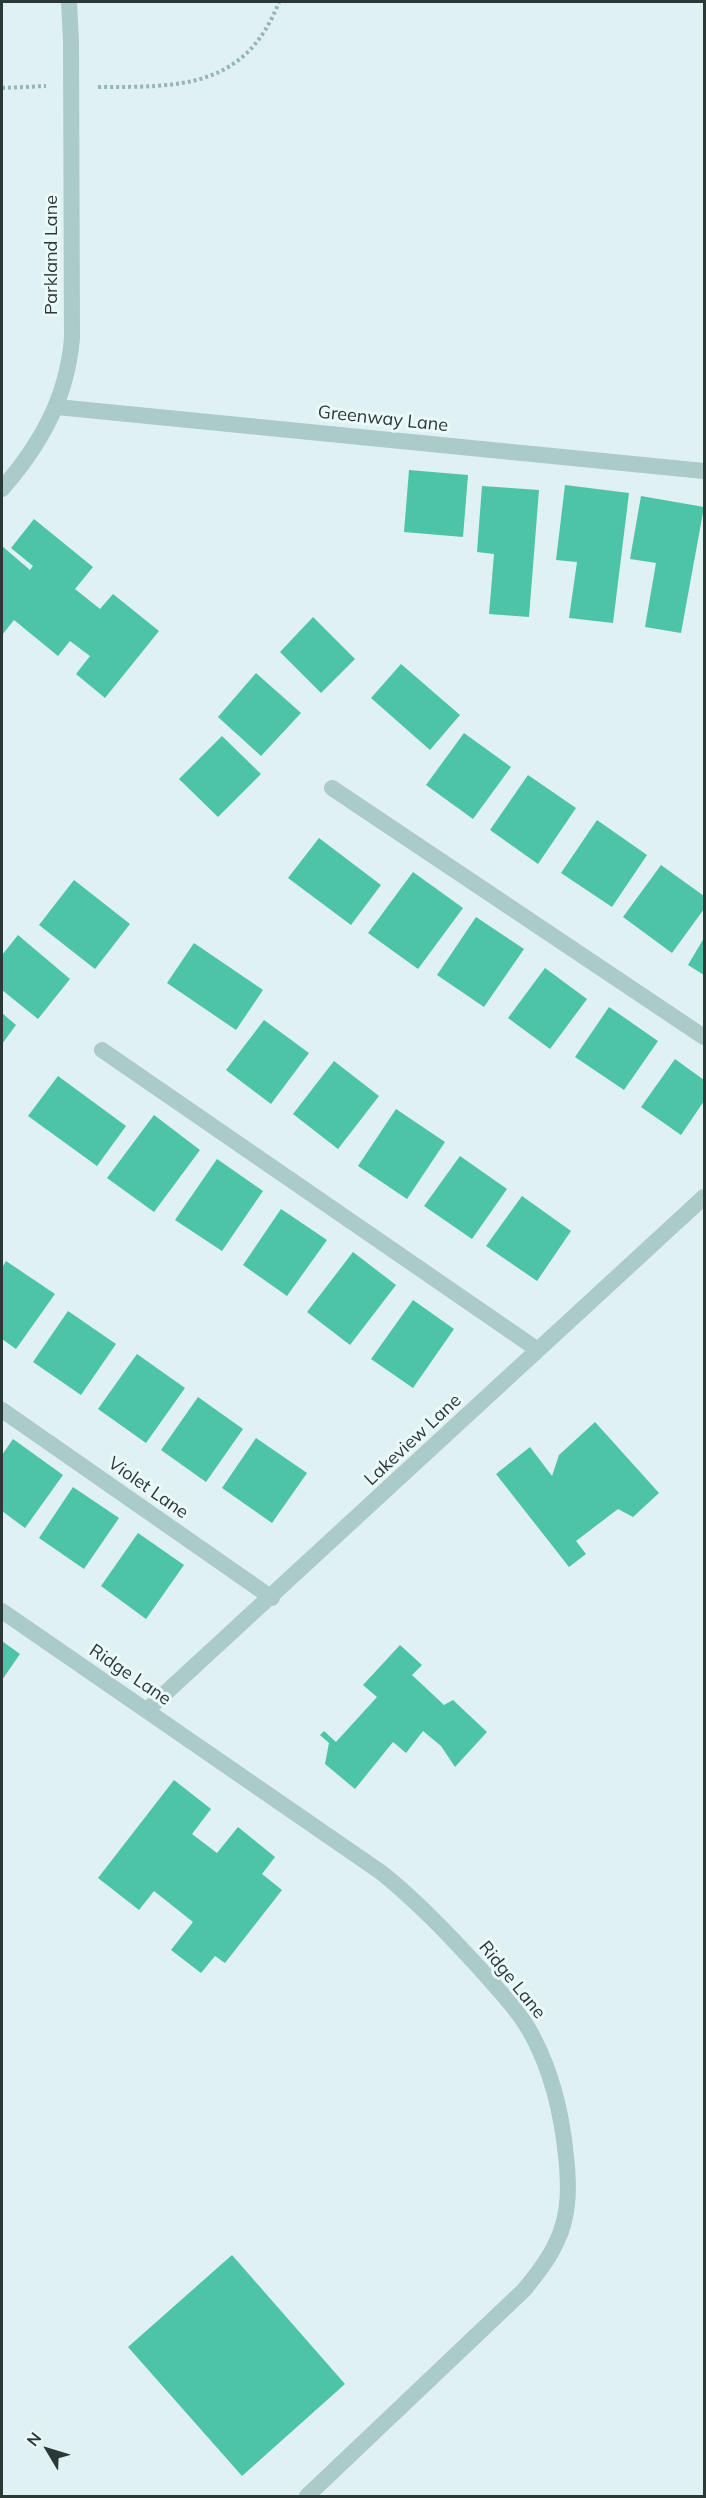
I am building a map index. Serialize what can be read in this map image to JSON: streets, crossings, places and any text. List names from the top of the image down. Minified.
{"streets":{"street":["Parkland Lane","Greenway Lane","Lakeview Lane","Violet Lane","Ridge Lane"]},"crossings":[["Parkland Lane","Greenway Lane"],["Lakeview Lane","Violet Lane"],["Lakeview Lane","Ridge Lane"]],"north":"top left"}
